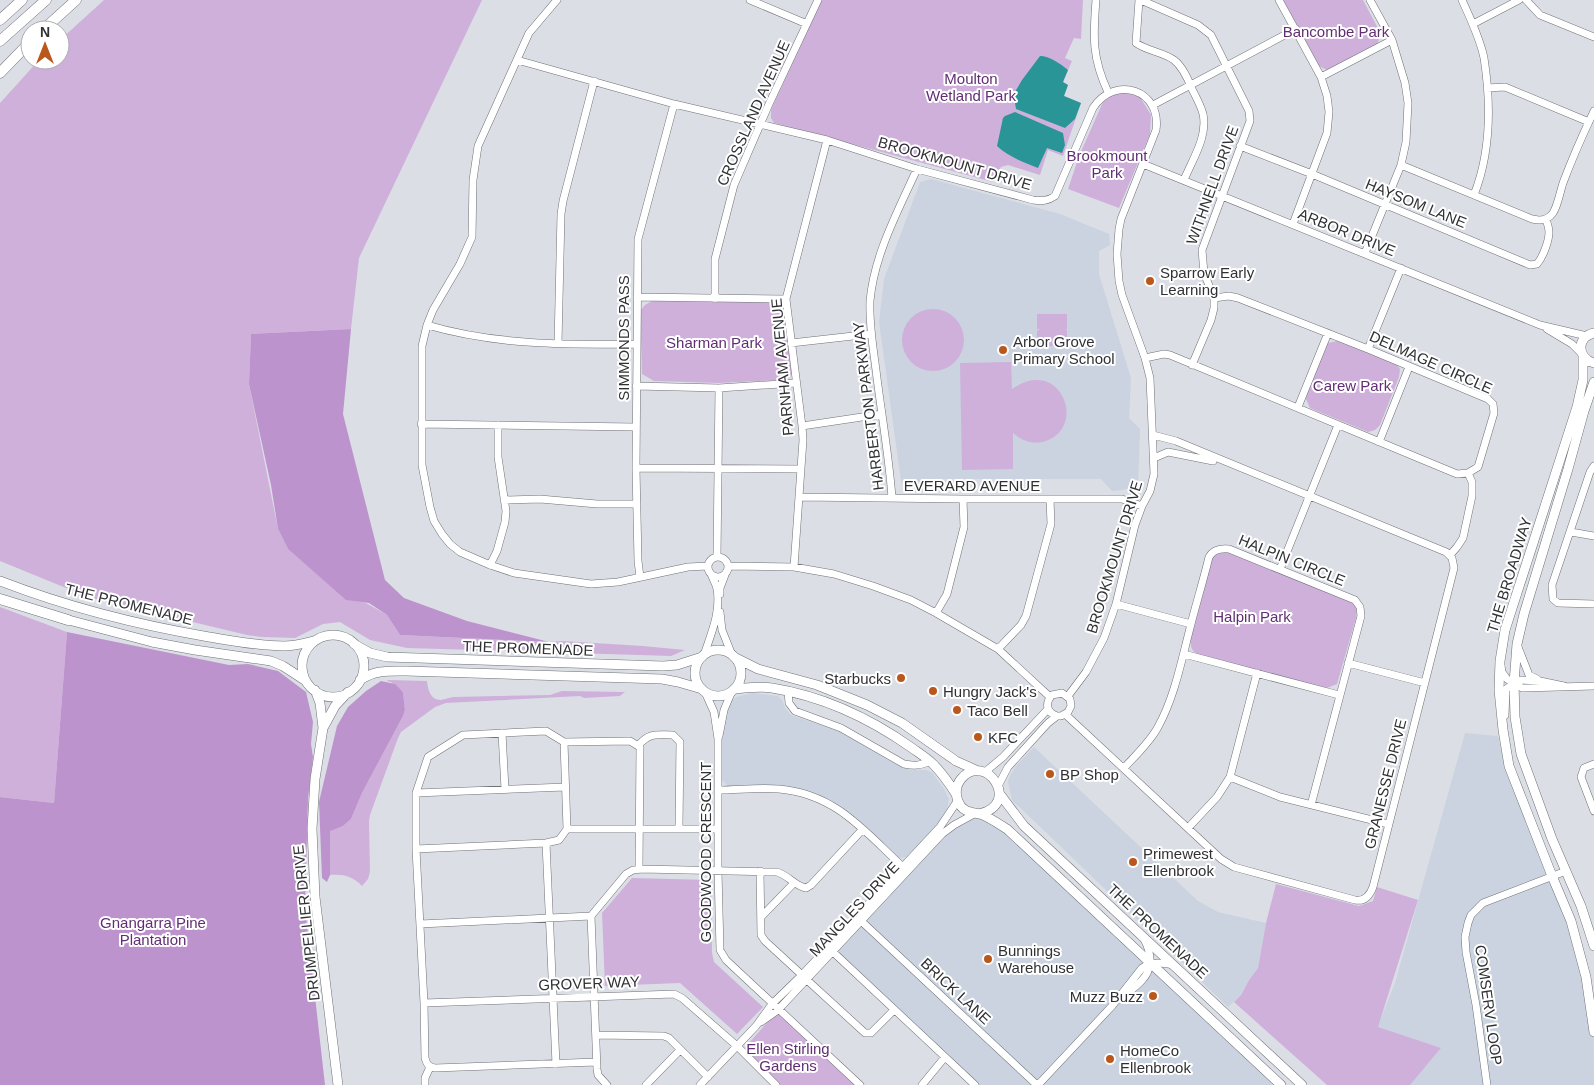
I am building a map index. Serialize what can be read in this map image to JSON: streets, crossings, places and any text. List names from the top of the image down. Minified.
{"streets":{"main road":["THE BROADWAY","THE PROMENADE","DRUMPELLIER DRIVE"],"street":["CROSSLAND AVENUE","BROOKMOUNT DRIVE","WITHNELL DRIVE","HAYSOM LANE","ARBOR DRIVE","SIMMONDS PASS","DELMAGE CIRCLE","PARNHAM AVENUE","HARBERTON PARKWAY","EVERARD AVENUE","HALPIN CIRCLE","GRANESSE DRIVE","GOODWOOD CRESCENT","MANGLES DRIVE","GROVER WAY","BRICK LANE","COMSERV LOOP"]},"crossings":[["CROSSLAND AVENUE","BROOKMOUNT DRIVE"],["BROOKMOUNT DRIVE","ARBOR DRIVE"],["BROOKMOUNT DRIVE","SIMMONDS PASS"],["BROOKMOUNT DRIVE","PARNHAM AVENUE"],["BROOKMOUNT DRIVE","HARBERTON PARKWAY"],["BROOKMOUNT DRIVE","EVERARD AVENUE"],["BROOKMOUNT DRIVE","GRANESSE DRIVE"],["WITHNELL DRIVE","HAYSOM LANE"],["WITHNELL DRIVE","ARBOR DRIVE"],["WITHNELL DRIVE","DELMAGE CIRCLE"],["PARNHAM AVENUE","EVERARD AVENUE"],["HARBERTON PARKWAY","EVERARD AVENUE"],["HALPIN CIRCLE","GRANESSE DRIVE"],["THE BROADWAY","COMSERV LOOP"],["THE PROMENADE","GOODWOOD CRESCENT"],["THE PROMENADE","MANGLES DRIVE"],["THE PROMENADE","DRUMPELLIER DRIVE"],["GOODWOOD CRESCENT","MANGLES DRIVE"],["MANGLES DRIVE","GROVER WAY"],["MANGLES DRIVE","BRICK LANE"]],"parks":["Bancombe Park","Moulton Wetland Park","Brookmount Park","Sharman Park","Carew Park","Halpin Park","Gnangarra Pine Plantation","Ellen Stirling Gardens"],"places":["Sparrow Early Learning","Arbor Grove Primary School","Starbucks","Hungry Jack's","Taco Bell","KFC","BP Shop","Primewest Ellenbrook","Bunnings Warehouse","Muzz Buzz","HomeCo Ellenbrook"],"north":"top"}
